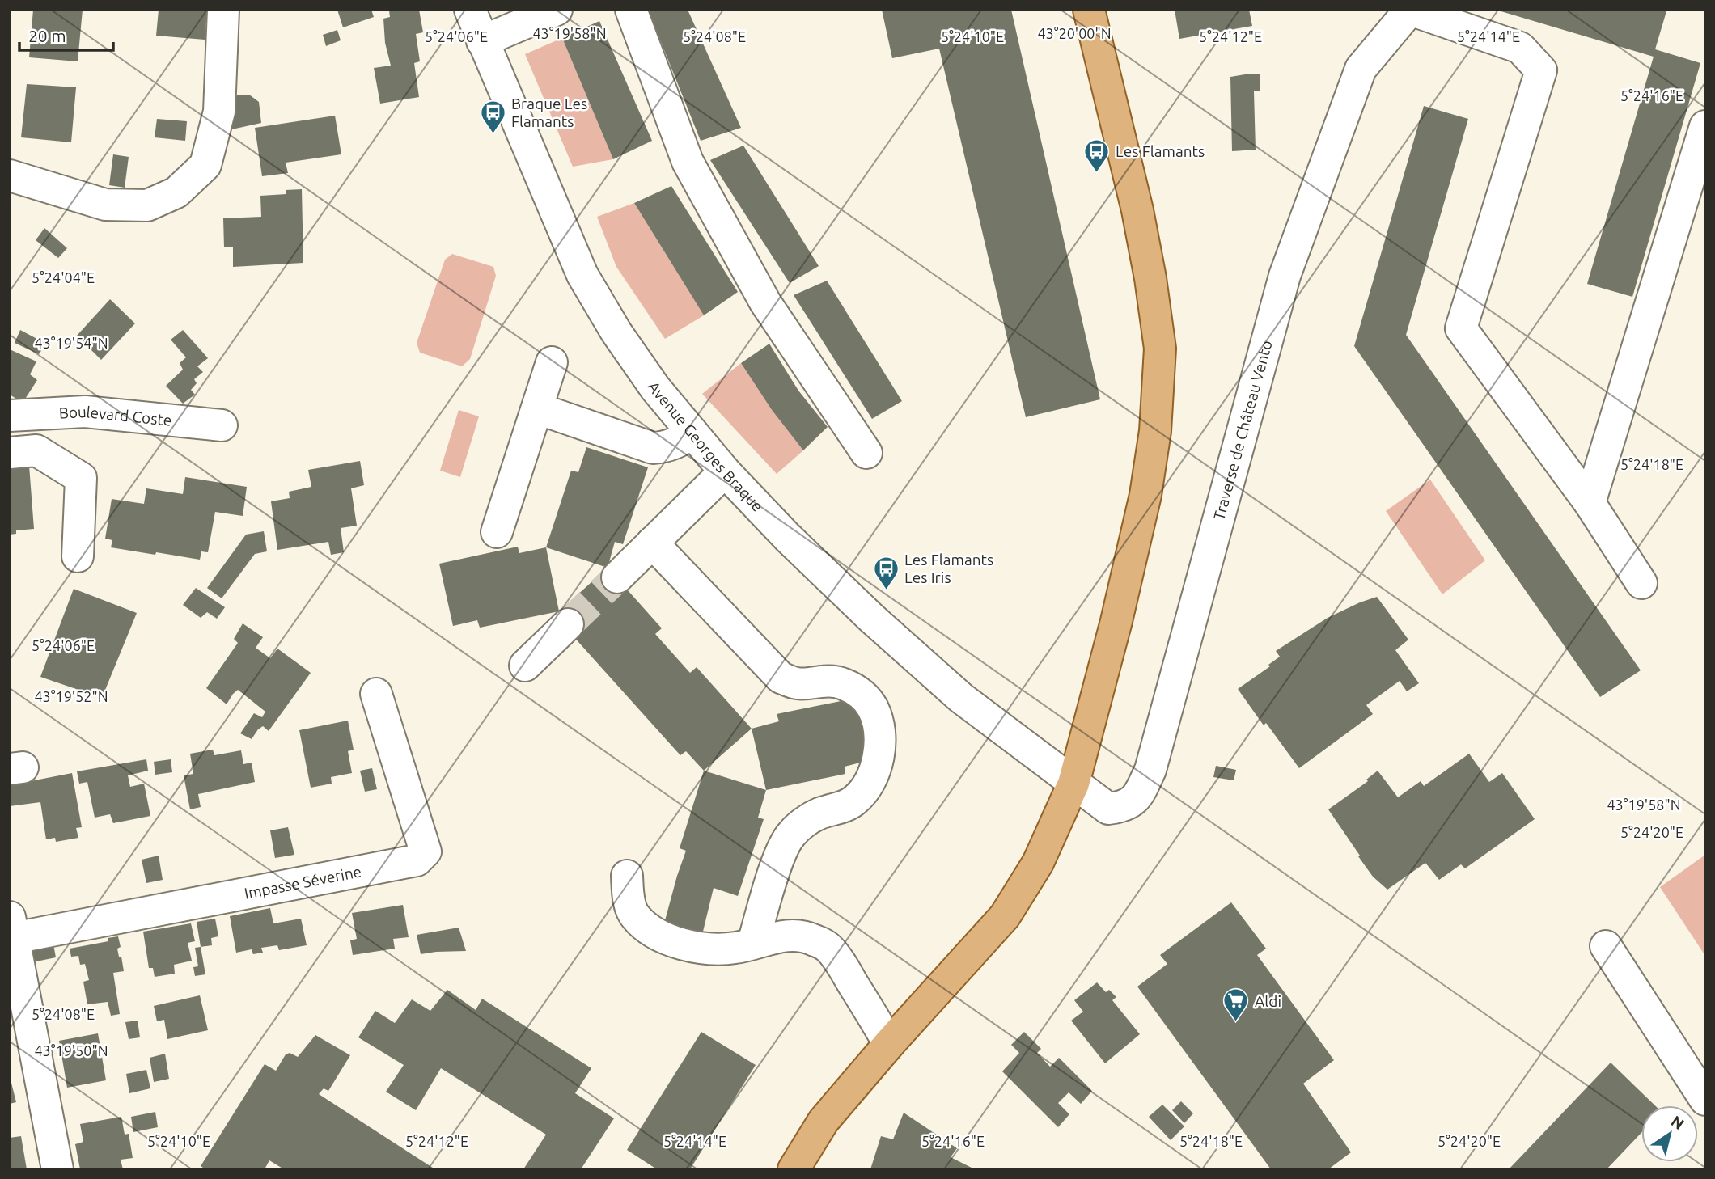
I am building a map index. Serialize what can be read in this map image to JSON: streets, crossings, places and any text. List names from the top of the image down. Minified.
{"streets":{"street":["Boulevard Coste","Traverse de Château Vento","Avenue Georges Braque","Impasse Séverine"]},"crossings":[["Traverse de Château Vento","Avenue Georges Braque"]],"places":{"bus stop":["Braque Les Flamants","Les Flamants","Les Flamants Les Iris"],"supermarket":["Aldi"]},"scale_bar":"20 m","north":"top right","coordinates":["43°19'58\"N","43°20'00\"N","5°24'06\"E","5°24'08\"E","5°24'10\"E","5°24'12\"E","5°24'14\"E","5°24'16\"E","5°24'04\"E","43°19'54\"N","5°24'18\"E","43°19'52\"N","5°24'20\"E","43°19'50\"N"]}
